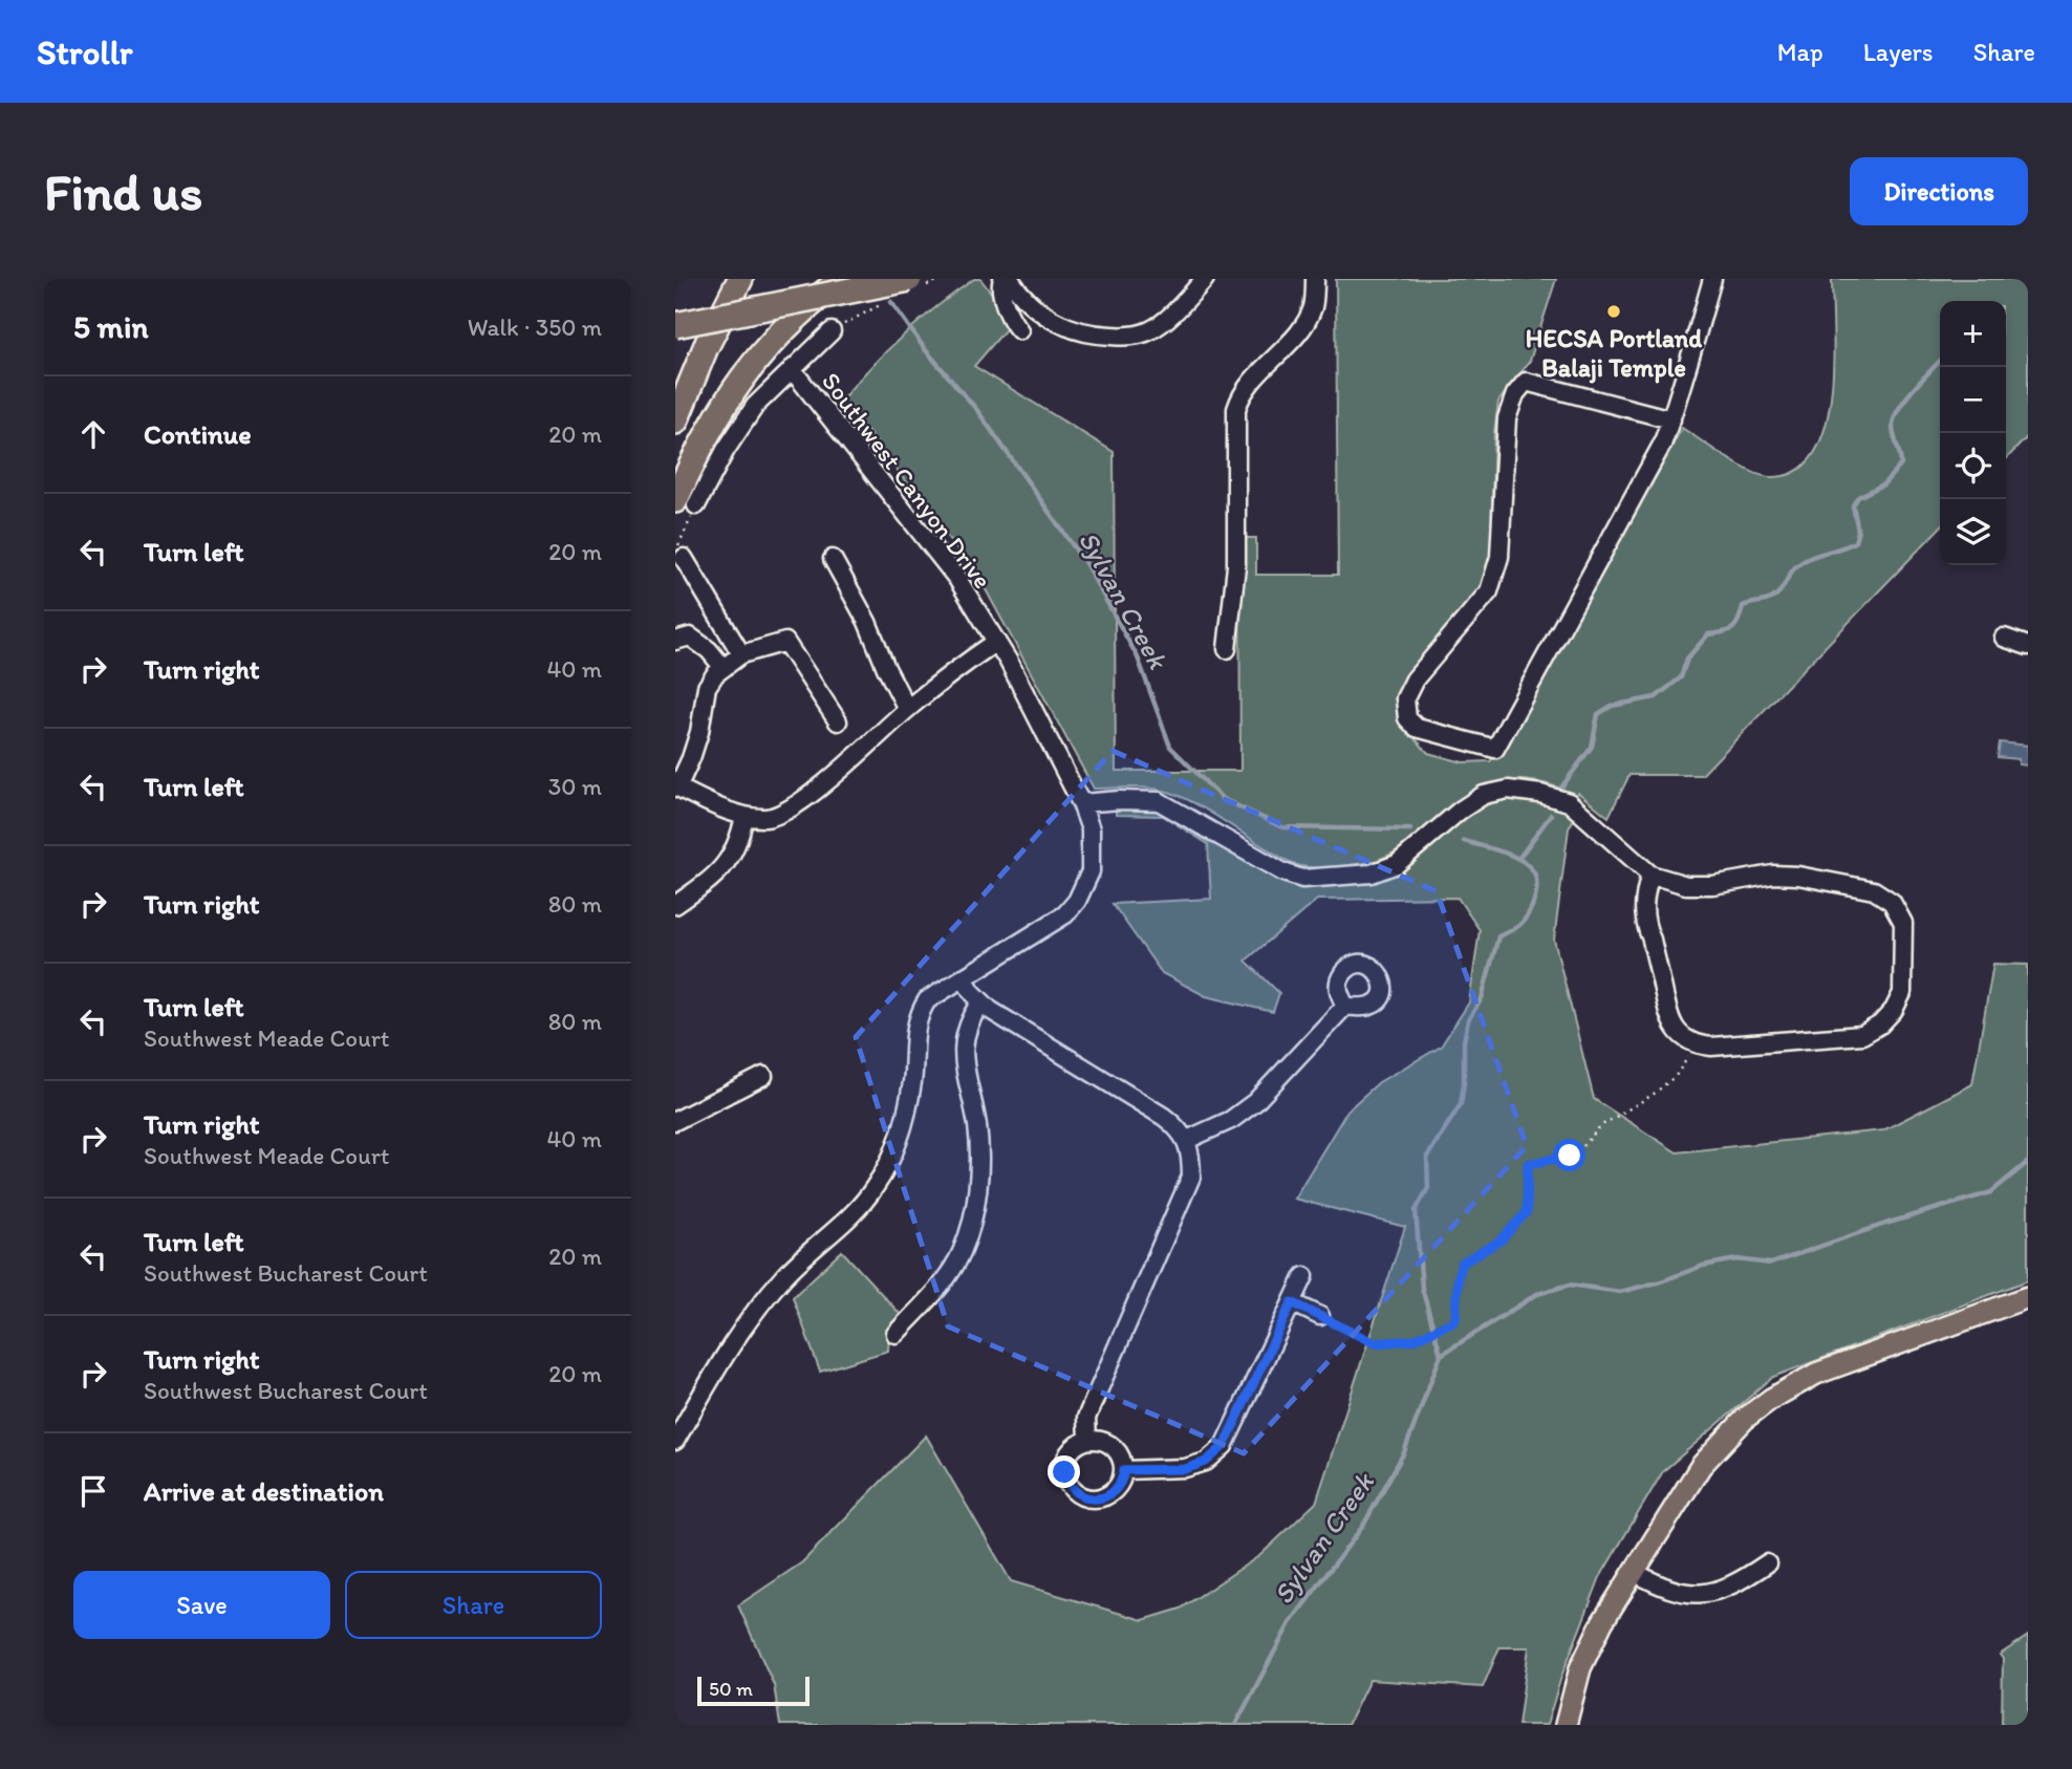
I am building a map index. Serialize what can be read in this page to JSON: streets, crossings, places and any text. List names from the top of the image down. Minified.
{"streets":{"street":["Southwest Canyon Drive"]},"water":["Sylvan Creek"],"places":["HECSA Portland Balaji Temple"],"scale_bar":"50 m","page":{"header":"Strollr","nav":["Map","Layers","Share"],"buttons":["Directions",["Save","Share"]],"title":"Find us","heading":["5 min","Walk · 350 m"],"map_buttons":["+","−"],"list":[["Continue","20 m"],["Turn left","20 m"],["Turn right","40 m"],["Turn left","30 m"],["Turn right","80 m"],["Turn left","Southwest Meade Court","80 m"],["Turn right","Southwest Meade Court","40 m"],["Turn left","Southwest Bucharest Court","20 m"],["Turn right","Southwest Bucharest Court","20 m"],"Arrive at destination"],"scale":"50 m"}}
